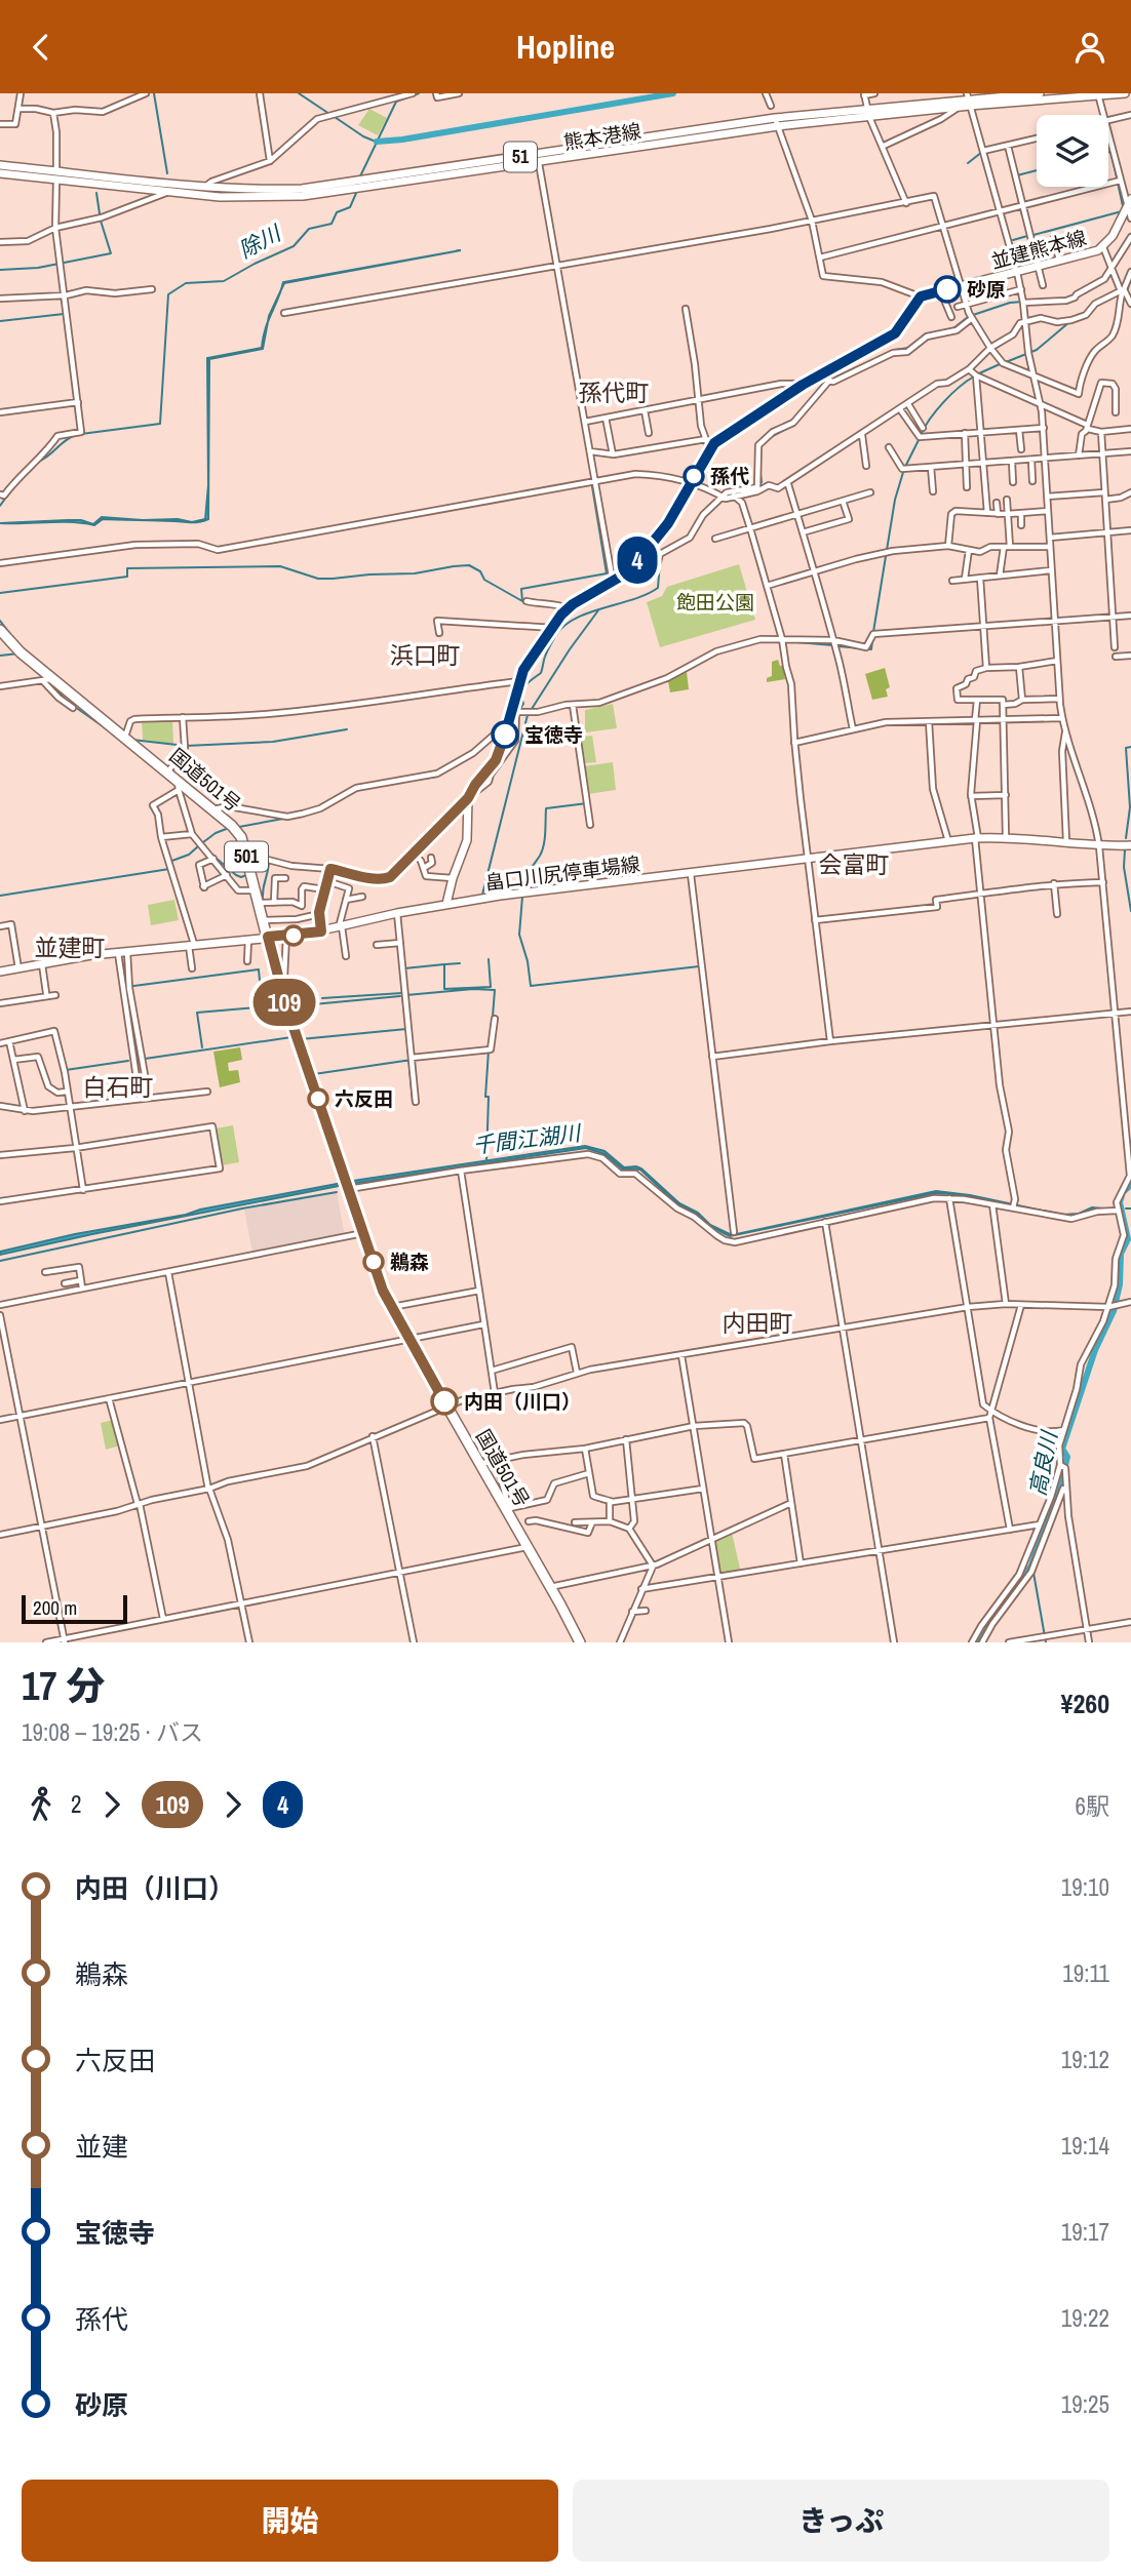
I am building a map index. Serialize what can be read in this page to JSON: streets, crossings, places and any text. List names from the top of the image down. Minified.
{"streets":{"highway":["国道501号","501"],"main road":["熊本港線","51","並建熊本線","畠口川尻停車場線"]},"crossings":[["国道501号","畠口川尻停車場線"]],"districts":["孫代町","浜口町","会富町","並建町","白石町","内田町"],"water":["除川","千間江湖川","高良川"],"parks":["飽田公園"],"places":["砂原","孫代","宝徳寺","六反田","鵜森","内田（川口）"],"lines":["bus line 4","bus line 109"],"scale_bar":"200 m","page":{"header":"Hopline","on_map":["109","4"],"scale":"200 m","heading":["17 分","19:08 – 19:25 · バス","¥260"],"legs":["2","109","4","6駅"],"list":[{"name":"内田（川口）","value":"19:10"},{"name":"鵜森","value":"19:11"},{"name":"六反田","value":"19:12"},{"name":"並建","value":"19:14"},{"name":"宝徳寺","value":"19:17"},{"name":"孫代","value":"19:22"},{"name":"砂原","value":"19:25"}],"buttons":["開始","きっぷ"]}}
